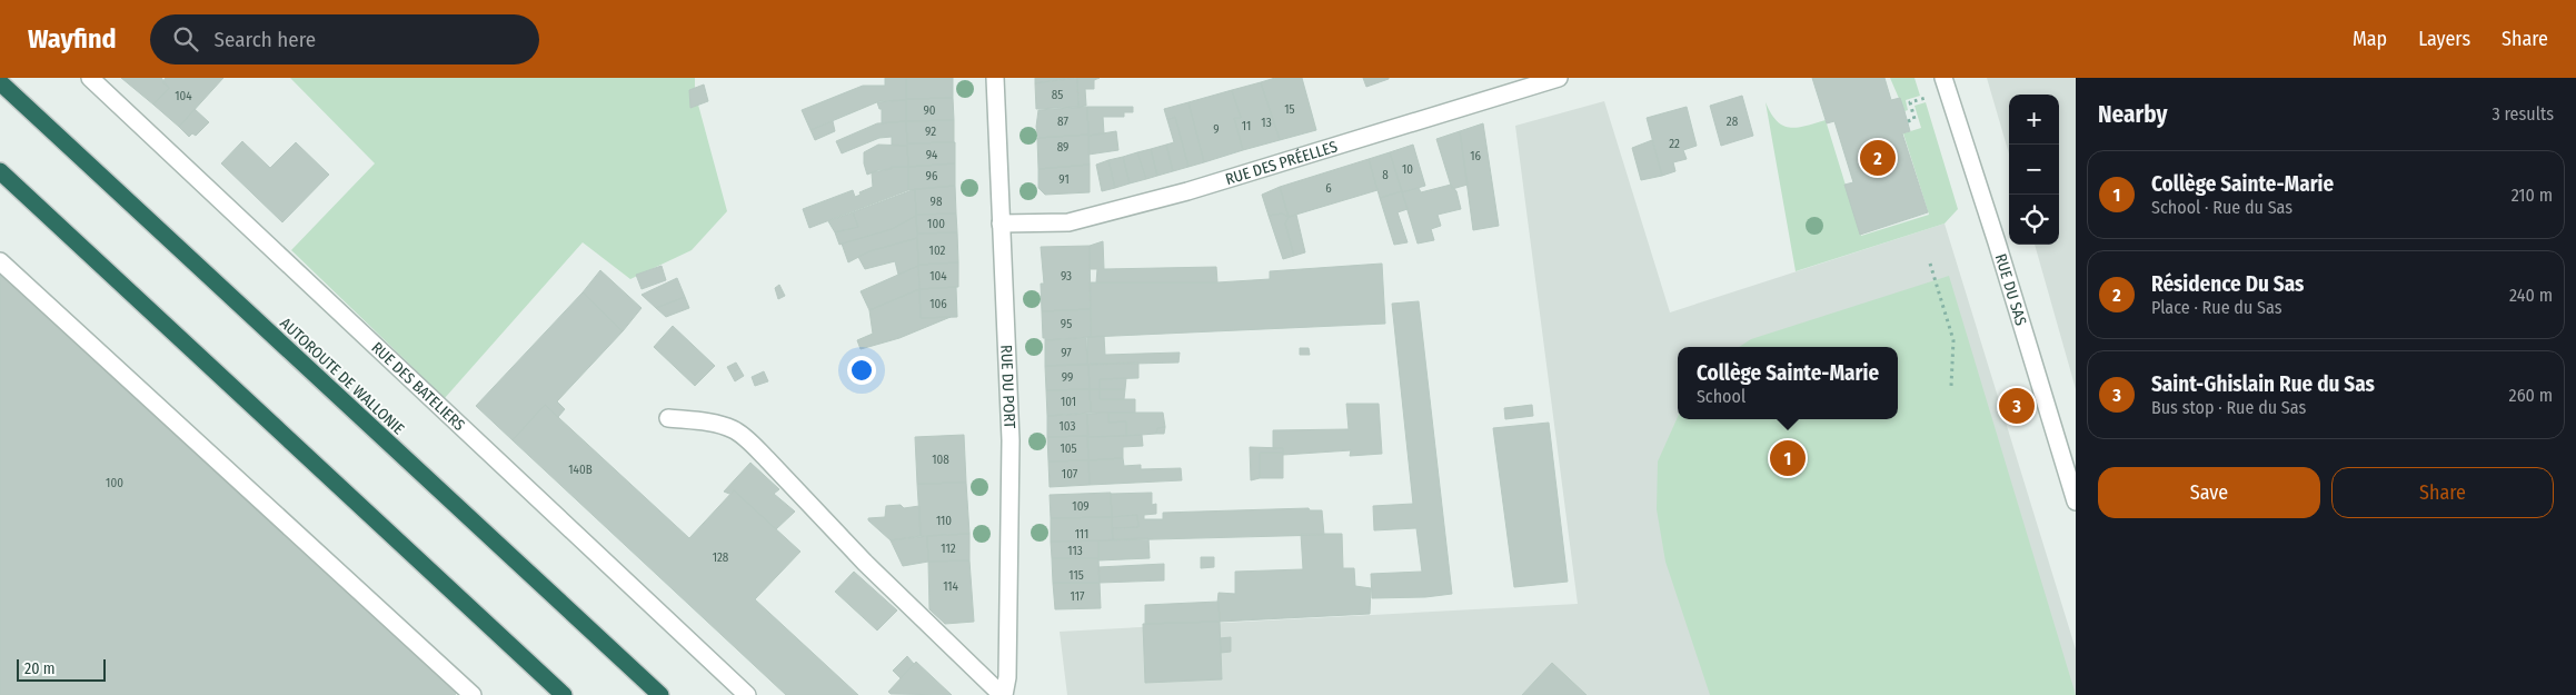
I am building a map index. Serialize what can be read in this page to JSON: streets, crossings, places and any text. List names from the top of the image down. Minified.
{"streets":{"highway":["AUTOROUTE DE WALLONIE"],"street":["RUE DES PRÉELLES","RUE DU SAS","RUE DES BATELIERS","RUE DU PORT"]},"crossings":[["RUE DES PRÉELLES","RUE DU PORT"]],"house_numbers":["85","104","15","90","87","28","13","11","9","92","22","89","94","16","10","8","96","91","6","98","100","102","104","93","106","95","97","99","101","103","105","108","140B","107","100","109","110","111","112","113","128","115","114","117"],"scale_bar":"20 m","page":{"header":"Wayfind","search":"Search here","nav":["Map","Layers","Share"],"heading":["Nearby","3 results"],"map_buttons":["+","−"],"pins":["2","3","1"],"list":[{"mark":"1","name":"Collège Sainte-Marie","note":"School · Rue du Sas","value":"210 m"},{"mark":"2","name":"Résidence Du Sas","note":"Place · Rue du Sas","value":"240 m"},{"mark":"3","name":"Saint-Ghislain Rue du Sas","note":"Bus stop · Rue du Sas","value":"260 m"}],"popup":["Collège Sainte-Marie","School"],"buttons":["Save","Share"],"scale":"20 m"}}
